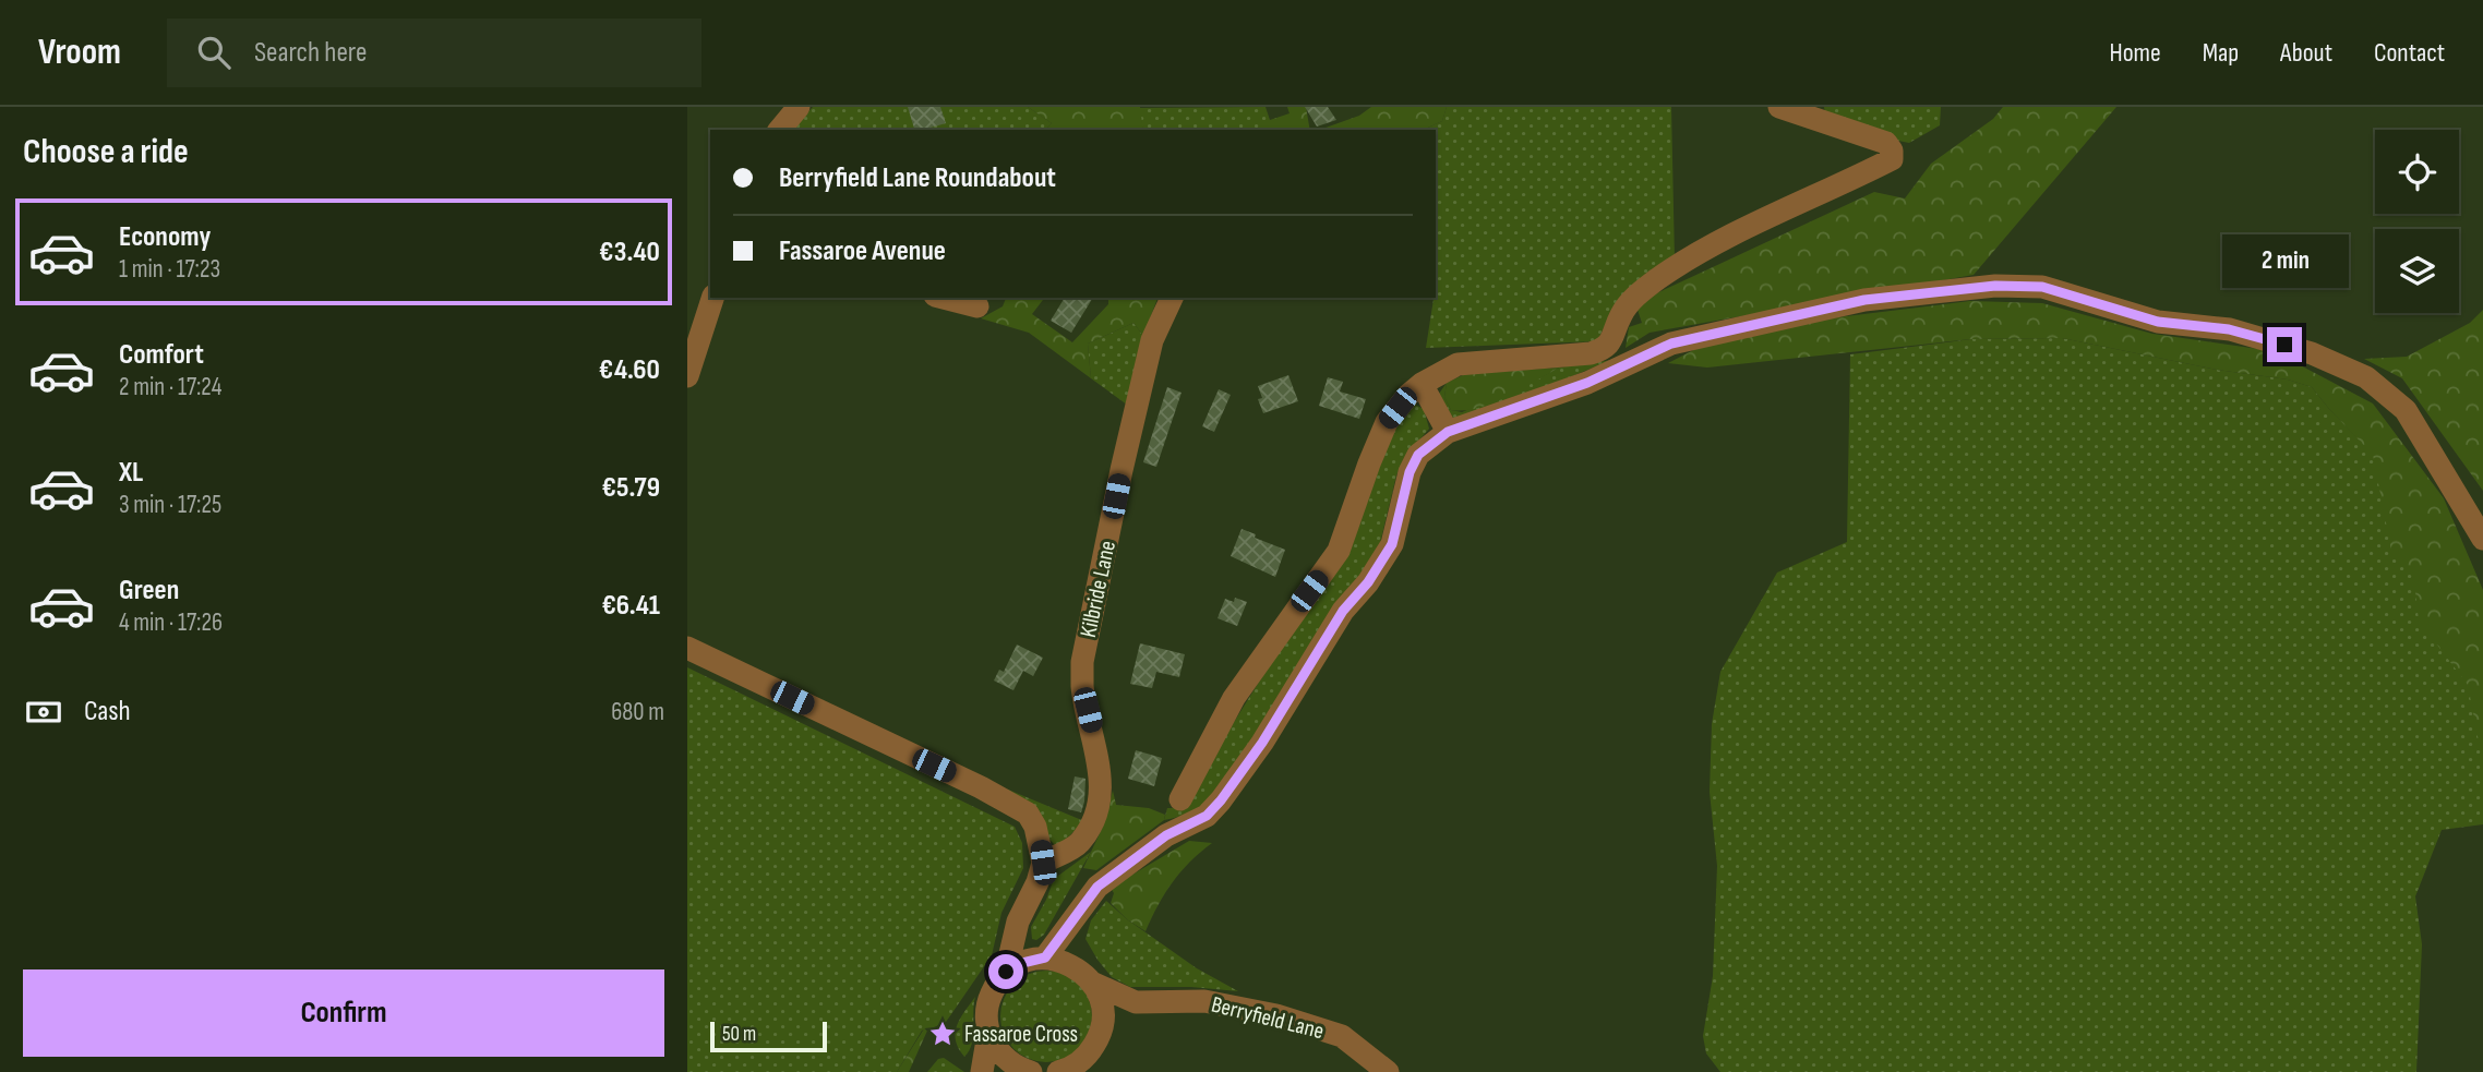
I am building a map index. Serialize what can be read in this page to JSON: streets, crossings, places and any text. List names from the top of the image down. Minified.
{"streets":{"street":["Kilbride Lane","Berryfield Lane"]},"places":{"place":["Fassaroe Cross"]},"scale_bar":"50 m","page":{"header":"Vroom","search":"Search here","nav":["Home","Map","About","Contact"],"heading":"Choose a ride","banner":["Berryfield Lane Roundabout","Fassaroe Avenue"],"list":[{"name":"Economy","note":"1 min · 17:23","value":"€3.40"},{"name":"Comfort","note":"2 min · 17:24","value":"€4.60"},{"name":"XL","note":"3 min · 17:25","value":"€5.79"},{"name":"Green","note":"4 min · 17:26","value":"€6.41"}],"bubble":"2 min","pay":["Cash","680 m"],"buttons":"Confirm","scale":"50 m"}}
